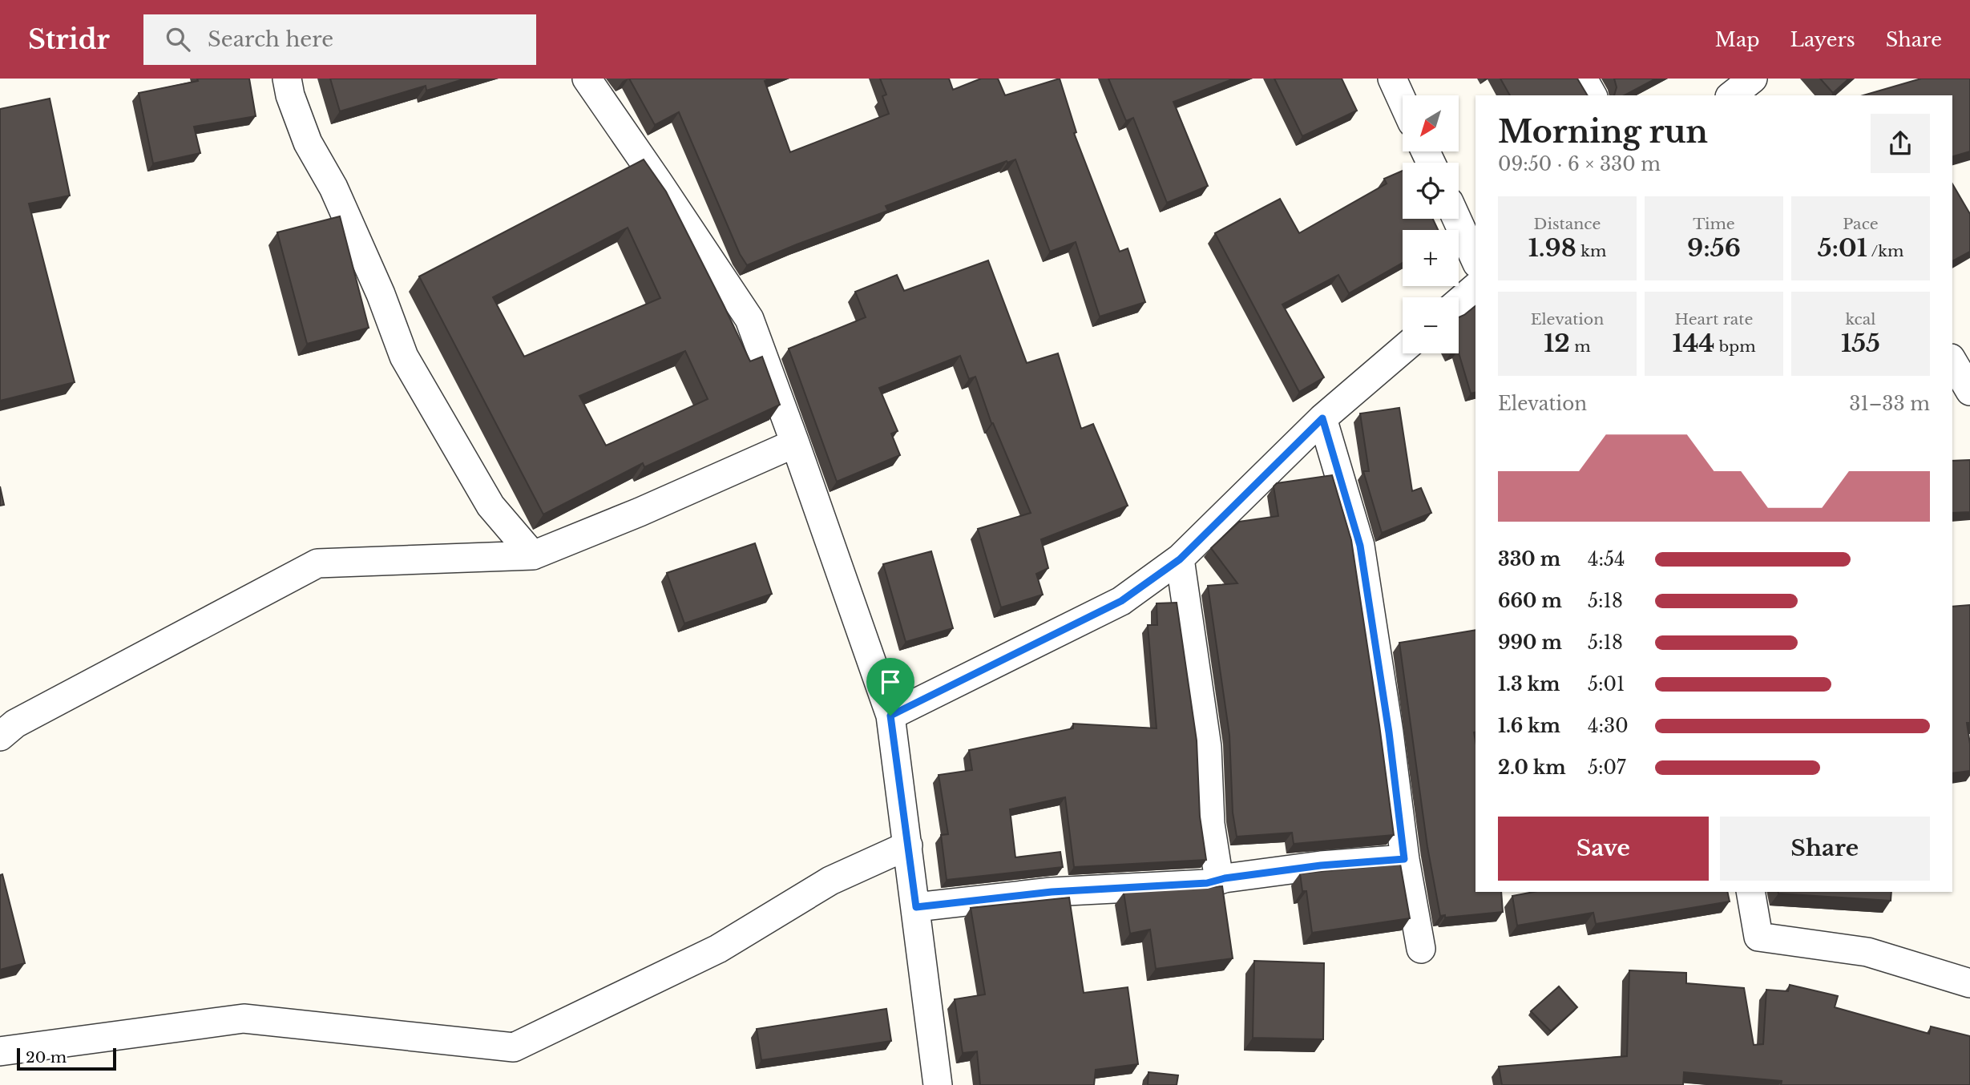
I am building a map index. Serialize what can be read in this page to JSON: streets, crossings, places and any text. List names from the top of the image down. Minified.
{"scale_bar":"20 m","north":"bottom left","page":{"header":"Stridr","search":"Search here","nav":["Map","Layers","Share"],"map_buttons":["+","−"],"heading":["Morning run","09:50 · 6 × 330 m"],"stats":[["Distance","1.98 km"],["Time","9:56"],["Pace","5:01 /km"],["Elevation","12 m"],["Heart rate","144 bpm"],["kcal","155"]],"chart":["Elevation","31–33 m"],"list":[{"name":"330 m","note":"4:54"},{"name":"660 m","note":"5:18"},{"name":"990 m","note":"5:18"},{"name":"1.3 km","note":"5:01"},{"name":"1.6 km","note":"4:30"},{"name":"2.0 km","note":"5:07"}],"buttons":["Save","Share"],"scale":"20 m"}}
